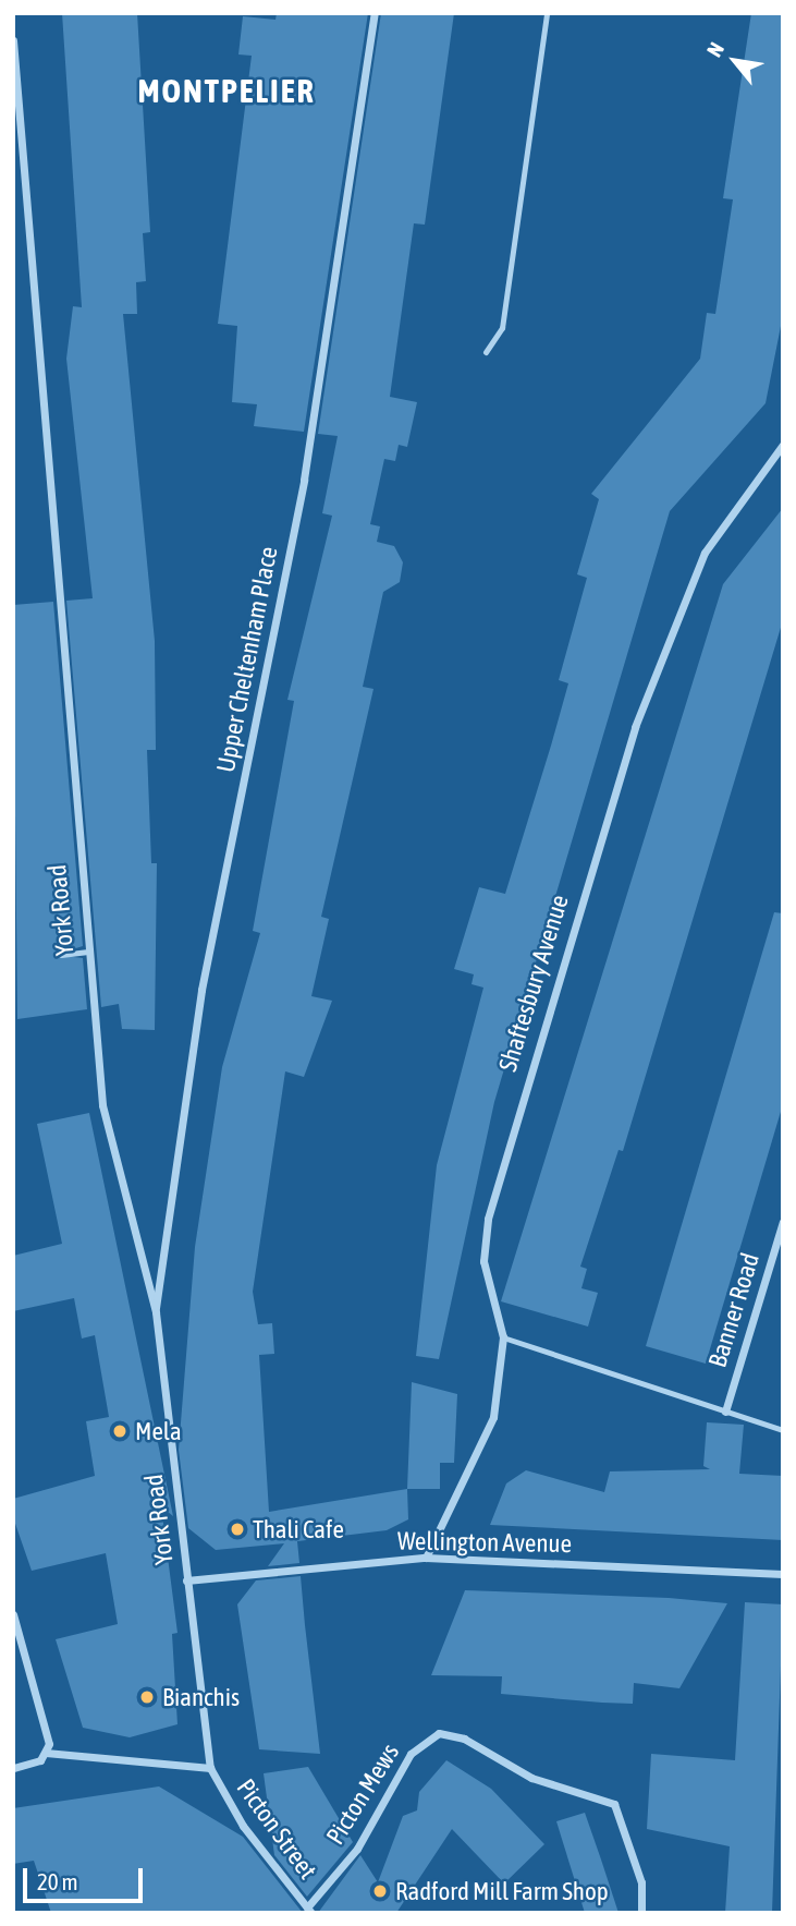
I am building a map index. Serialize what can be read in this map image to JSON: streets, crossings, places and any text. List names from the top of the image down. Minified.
{"streets":{"street":["Upper Cheltenham Place","York Road","Shaftesbury Avenue","Banner Road","Wellington Avenue","Picton Mews","Picton Street"]},"crossings":[["Upper Cheltenham Place","York Road"],["York Road","Wellington Avenue"],["York Road","Picton Street"],["Shaftesbury Avenue","Wellington Avenue"],["Picton Mews","Picton Street"]],"districts":["MONTPELIER"],"places":["Mela","Thali Cafe","Bianchis","Radford Mill Farm Shop"],"scale_bar":"20 m","north":"top left"}
